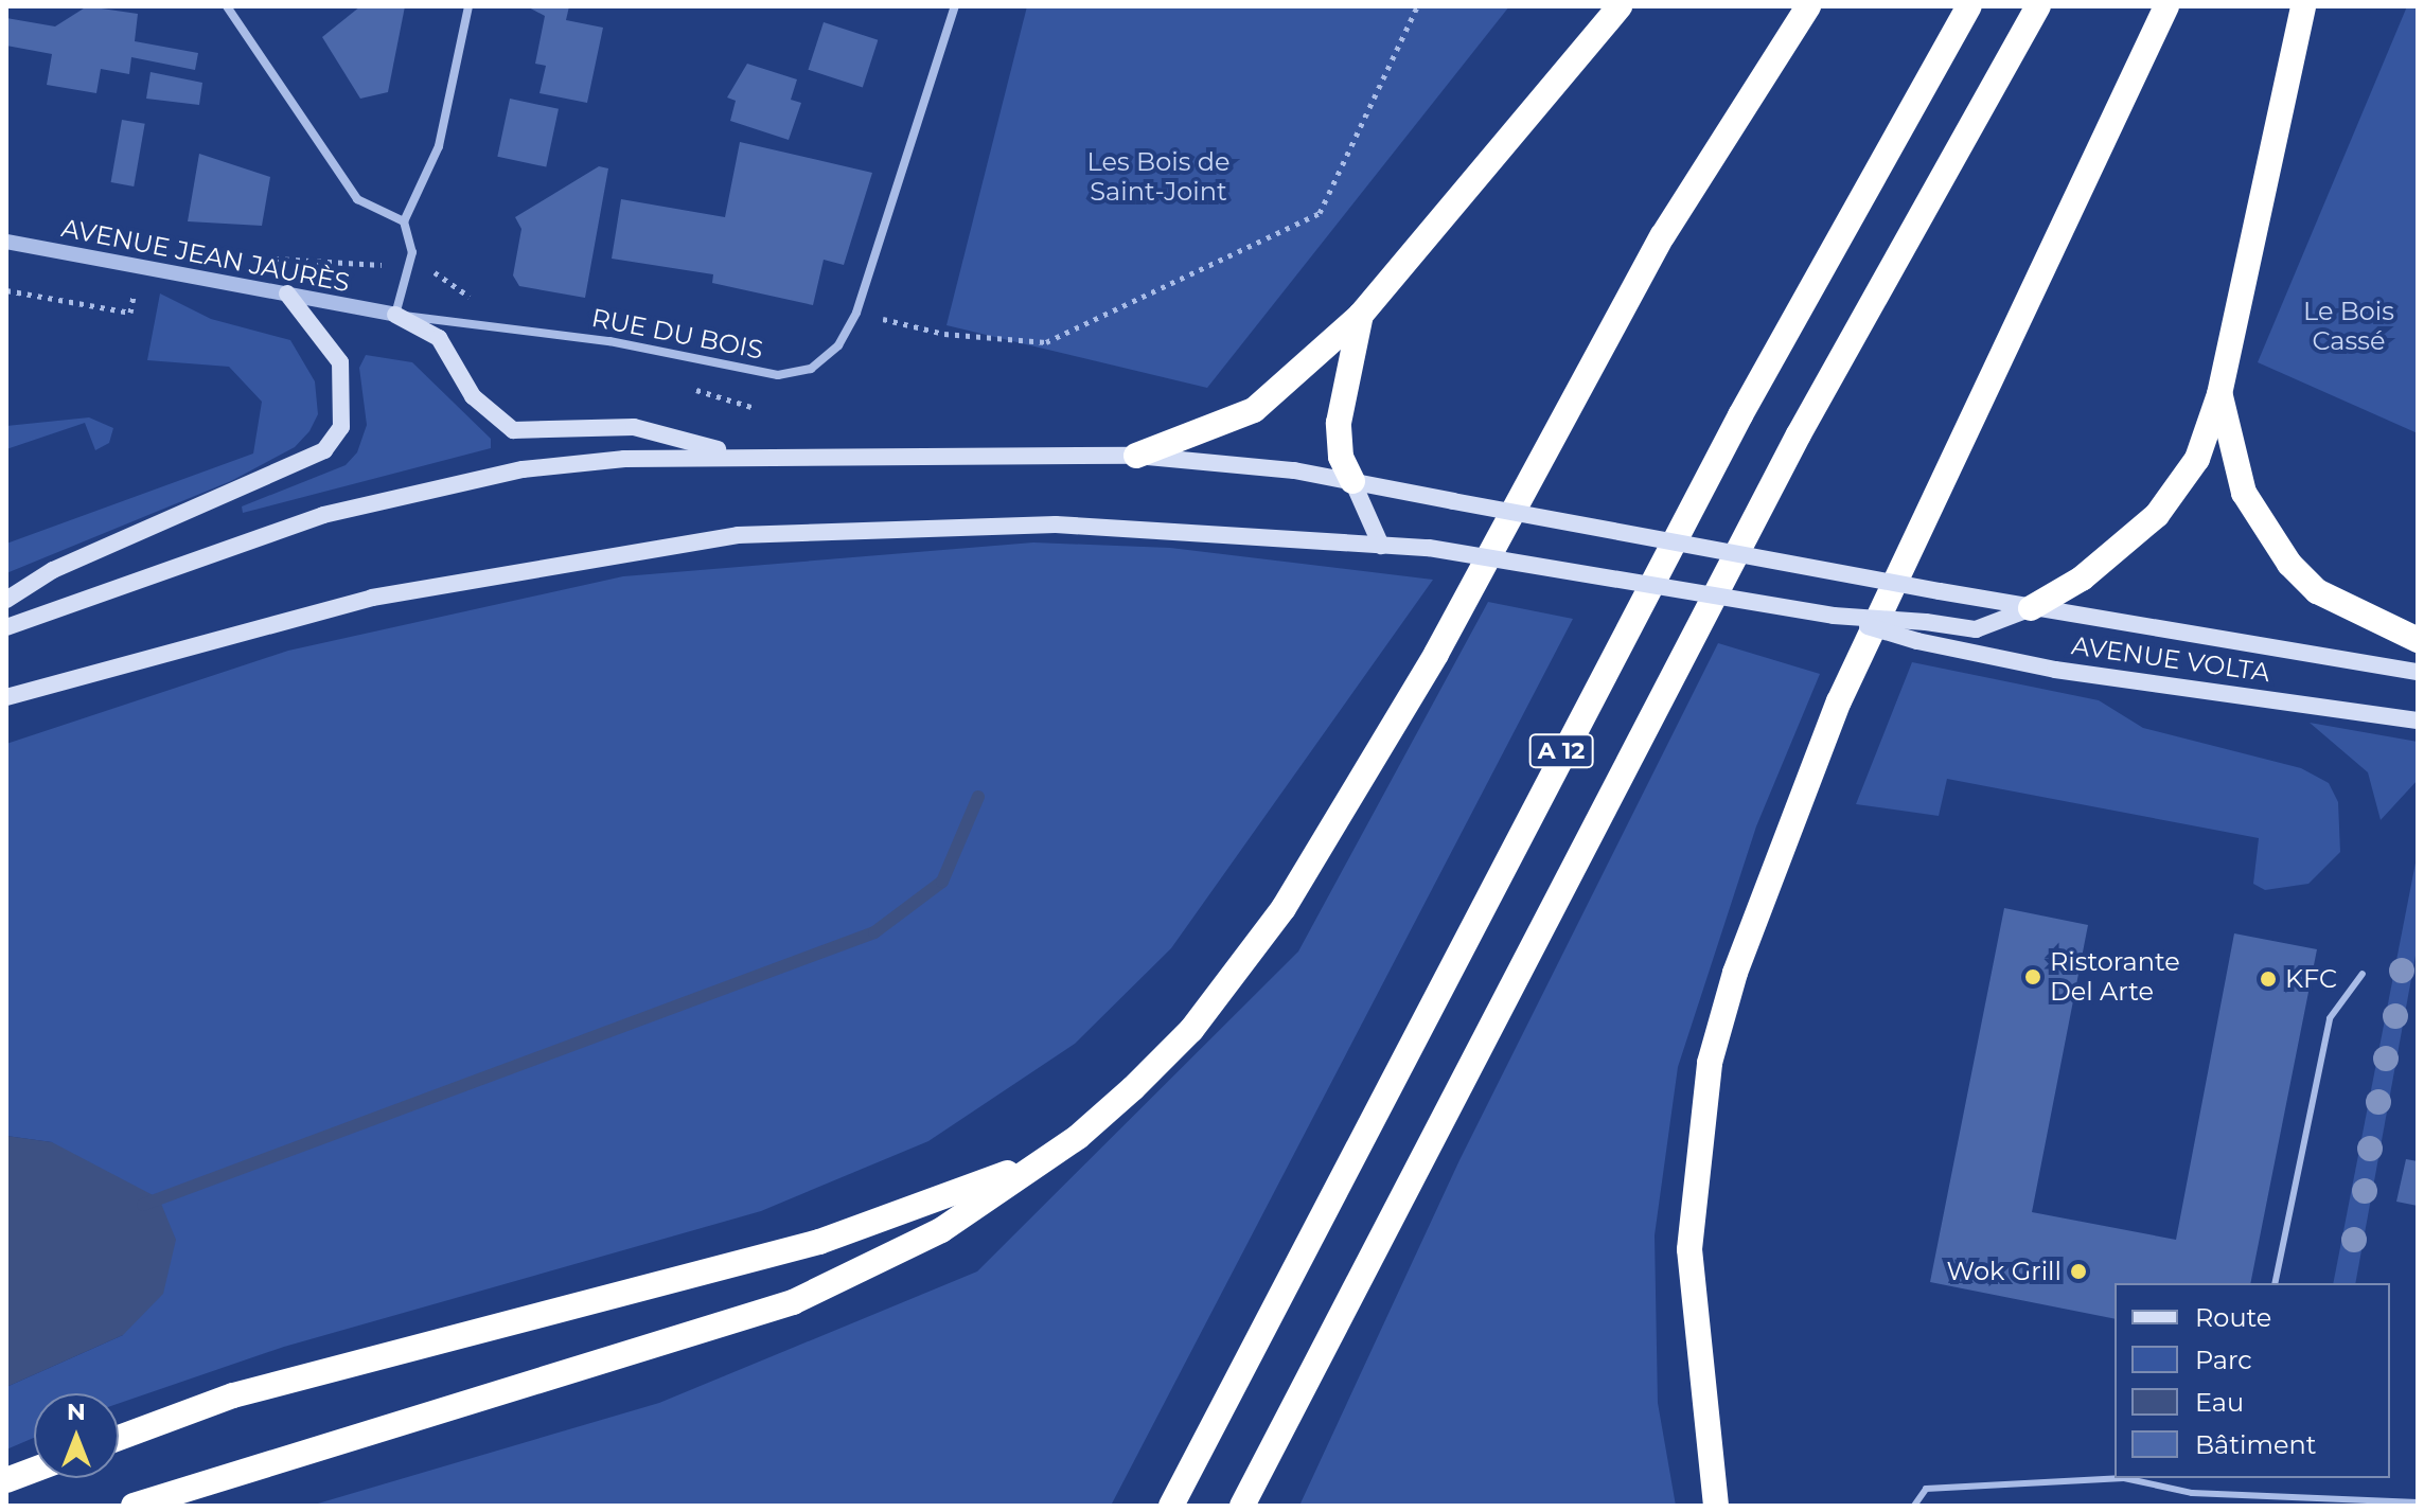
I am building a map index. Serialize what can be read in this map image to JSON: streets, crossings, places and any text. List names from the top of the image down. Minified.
{"streets":{"highway":["A 12"],"main road":["AVENUE VOLTA"],"street":["AVENUE JEAN JAURÈS","RUE DU BOIS"]},"crossings":[["AVENUE JEAN JAURÈS","RUE DU BOIS"]],"parks":["Les Bois de Saint-Joint","Le Bois Cassé"],"places":["Ristorante Del Arte","KFC","Wok Grill"],"legend":["Route","Parc","Eau","Bâtiment"],"north":"top"}
